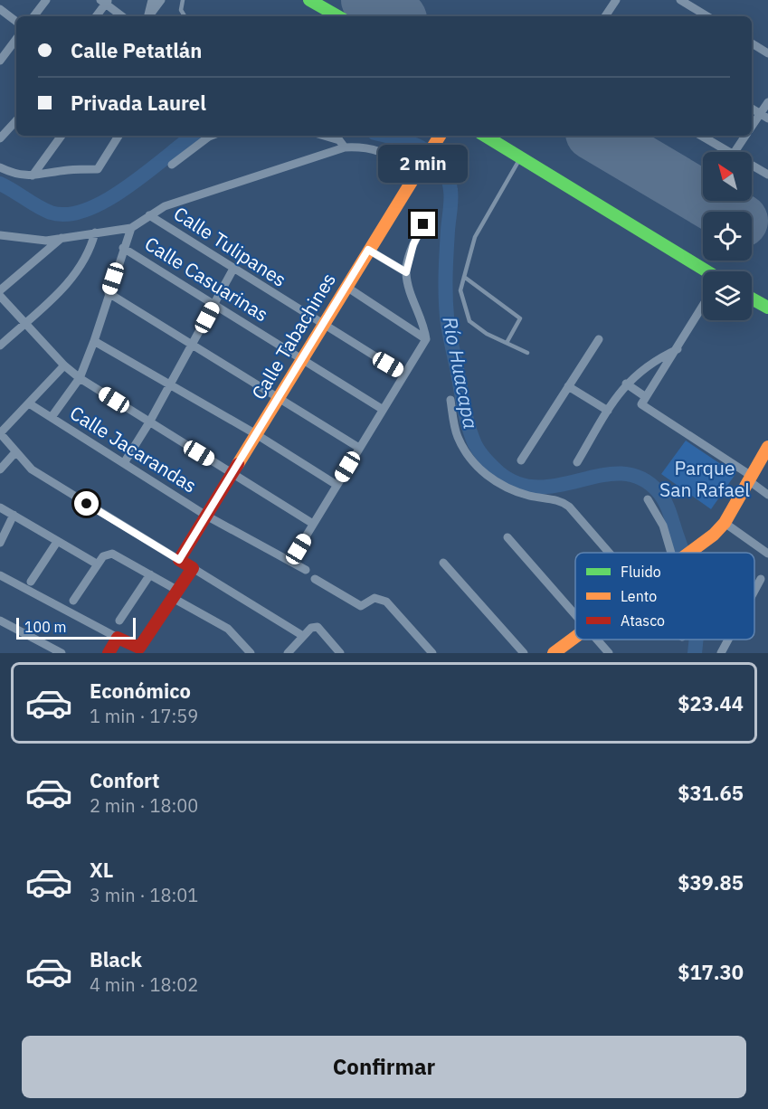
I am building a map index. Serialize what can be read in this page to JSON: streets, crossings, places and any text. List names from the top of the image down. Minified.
{"streets":{"street":["Calle Tulipanes","Calle Casuarinas","Calle Tabachines","Calle Jacarandas"]},"crossings":[["Calle Tulipanes","Calle Tabachines"],["Calle Casuarinas","Calle Tabachines"],["Calle Tabachines","Calle Jacarandas"]],"water":["Río Huacapa"],"parks":["Parque San Rafael"],"legend":["Fluido","Lento","Atasco"],"scale_bar":"100 m","north":"top left","page":{"banner":["Calle Petatlán","Privada Laurel"],"bubble":"2 min","scale":"100 m","list":[{"name":"Económico","note":"1 min · 17:59","value":"$23.44"},{"name":"Confort","note":"2 min · 18:00","value":"$31.65"},{"name":"XL","note":"3 min · 18:01","value":"$39.85"},{"name":"Black","note":"4 min · 18:02","value":"$17.30"}],"buttons":"Confirmar"}}
